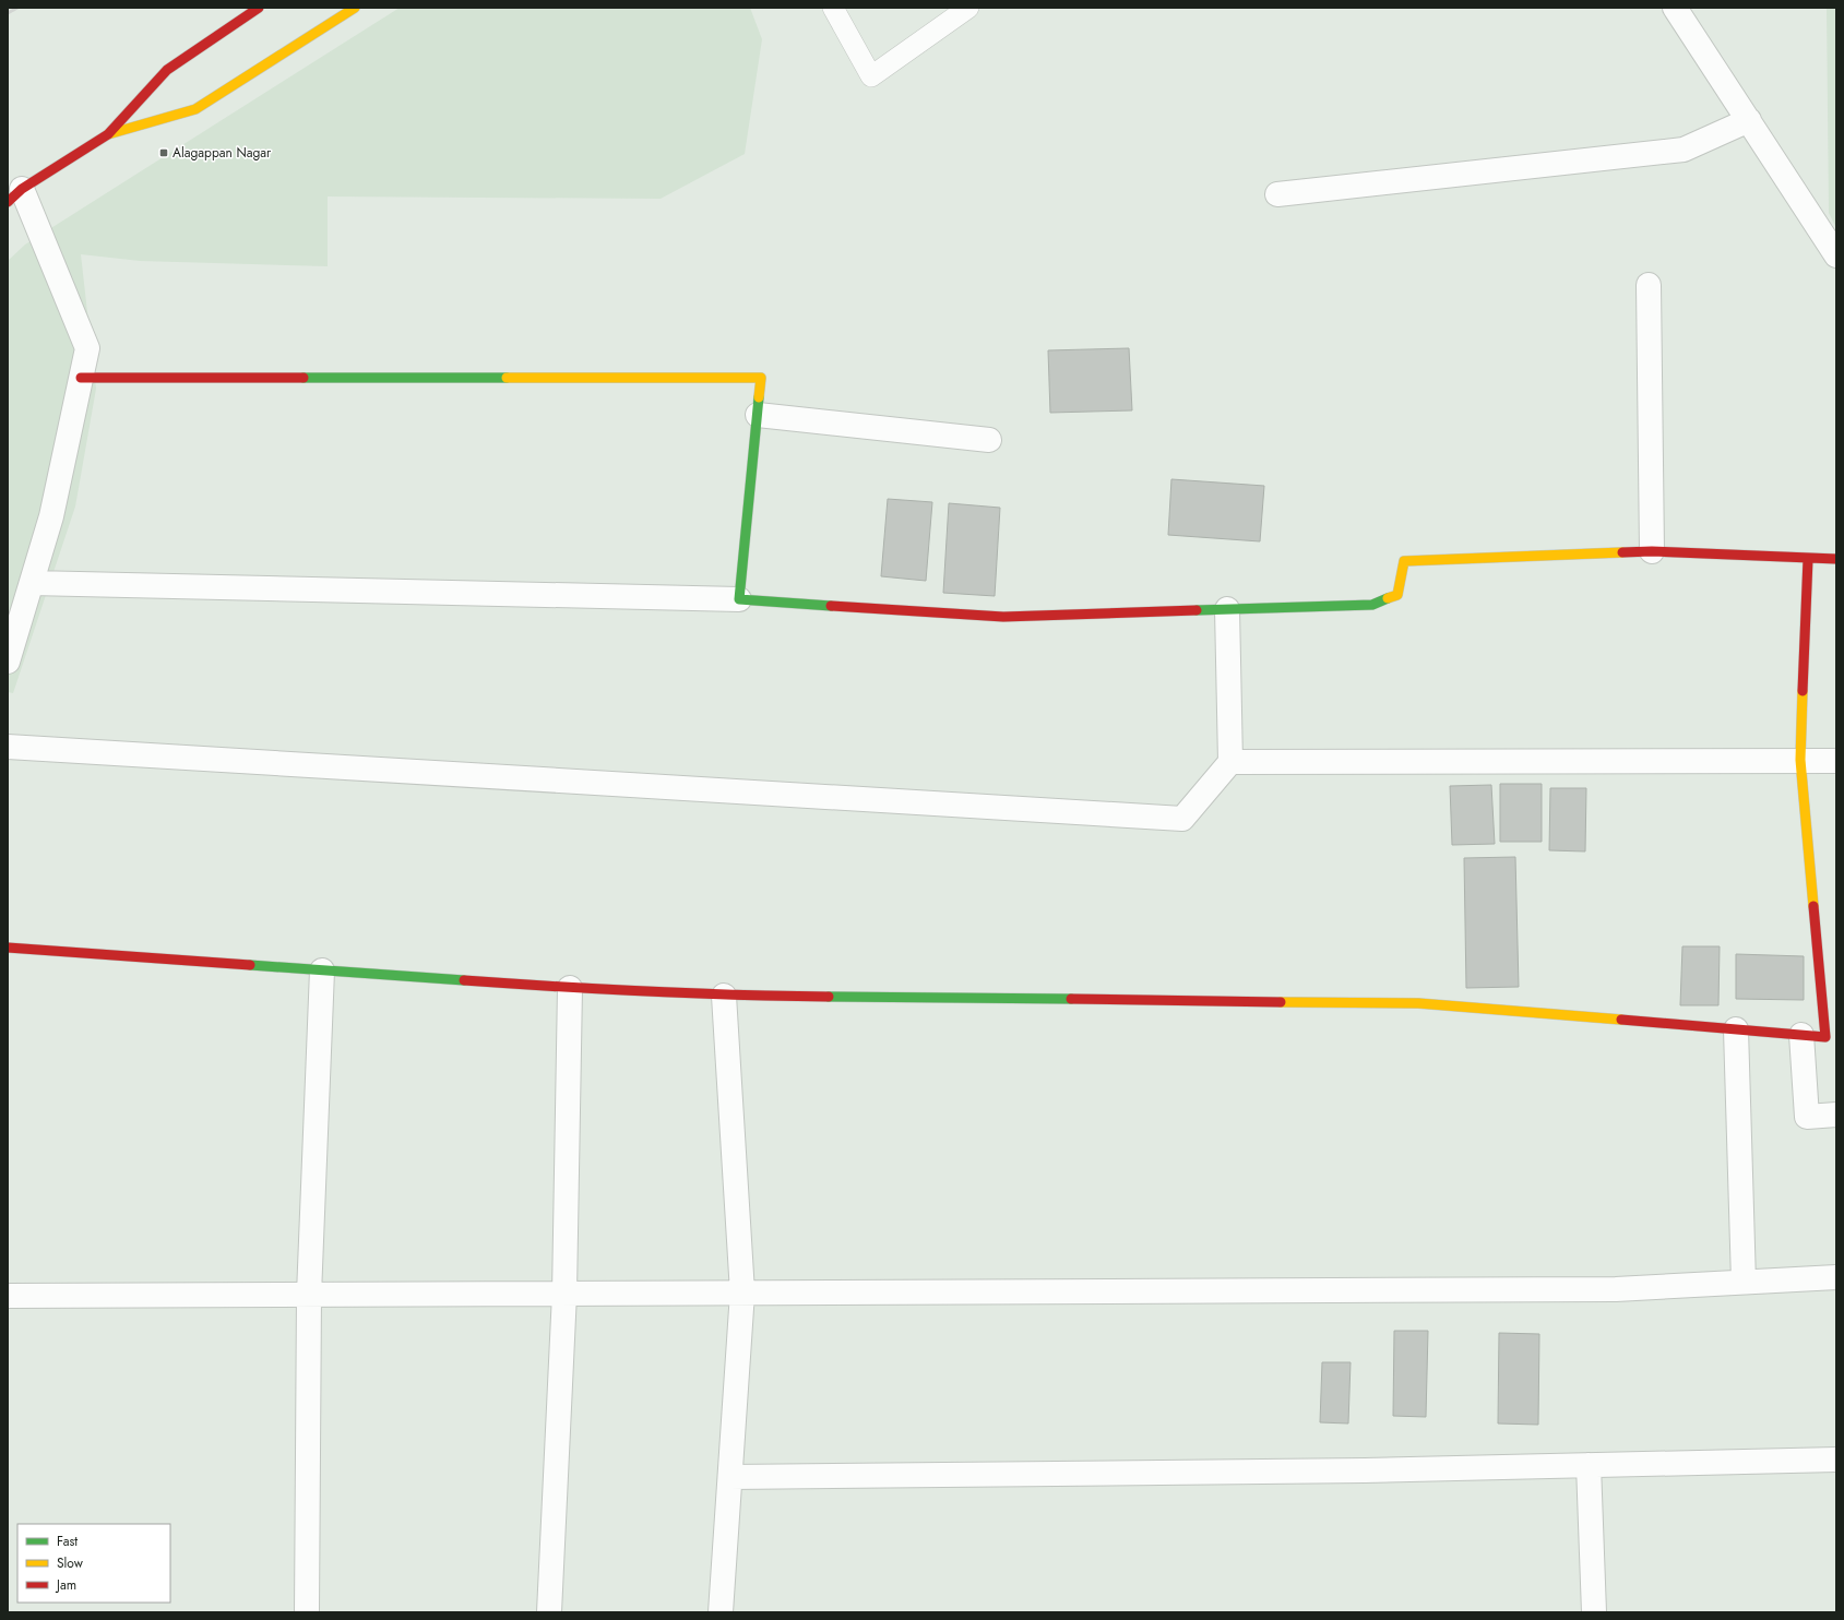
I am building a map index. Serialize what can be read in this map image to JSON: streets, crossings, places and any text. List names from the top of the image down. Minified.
{"places":{"transit":["Alagappan Nagar"]},"legend":["Fast","Slow","Jam"]}
